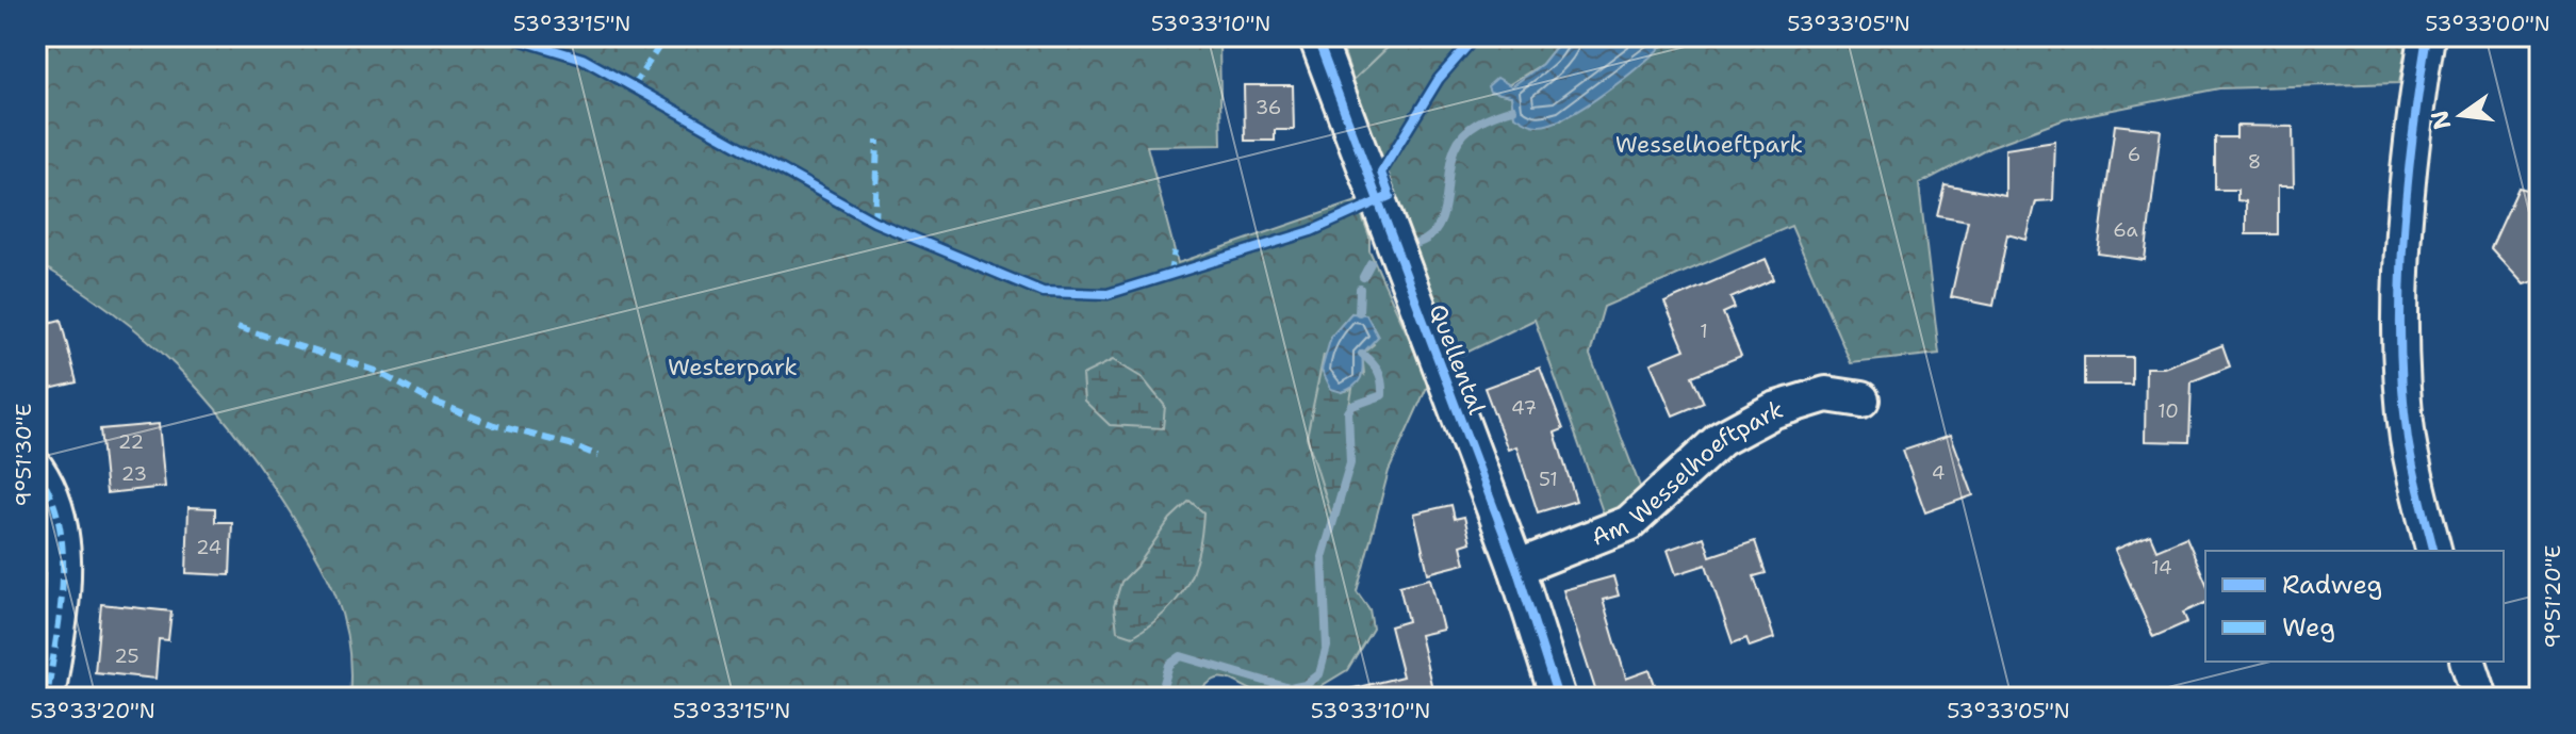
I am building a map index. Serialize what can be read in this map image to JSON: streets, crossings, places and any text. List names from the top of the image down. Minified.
{"streets":{"street":["Quellental","Am Wesselhoeftpark"]},"crossings":[["Quellental","Am Wesselhoeftpark"]],"parks":["Wesselhoeftpark","Westerpark"],"house_numbers":["36","6","8","6a","1","47","10","22","4","23","51","24","14","25"],"legend":["Radweg","Weg"],"north":"left","coordinates":["53°33'15\"N","53°33'10\"N","53°33'05\"N","53°33'00\"N","9°51'30\"E","9°51'20\"E","53°33'20\"N"]}
